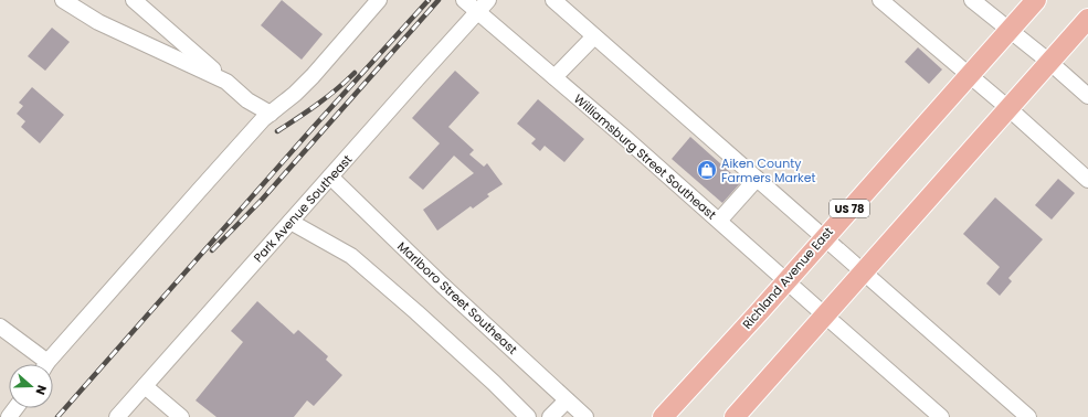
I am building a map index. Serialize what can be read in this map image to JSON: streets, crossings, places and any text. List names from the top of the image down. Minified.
{"streets":{"main road":["US 78","Richland Avenue East"],"street":["Williamsburg Street Southeast","Park Avenue Southeast","Marlboro Street Southeast"]},"crossings":[["Williamsburg Street Southeast","Park Avenue Southeast"],["Williamsburg Street Southeast","Richland Avenue East"],["Park Avenue Southeast","Marlboro Street Southeast"]],"places":{"shop":["Aiken County Farmers Market"]},"north":"right"}
